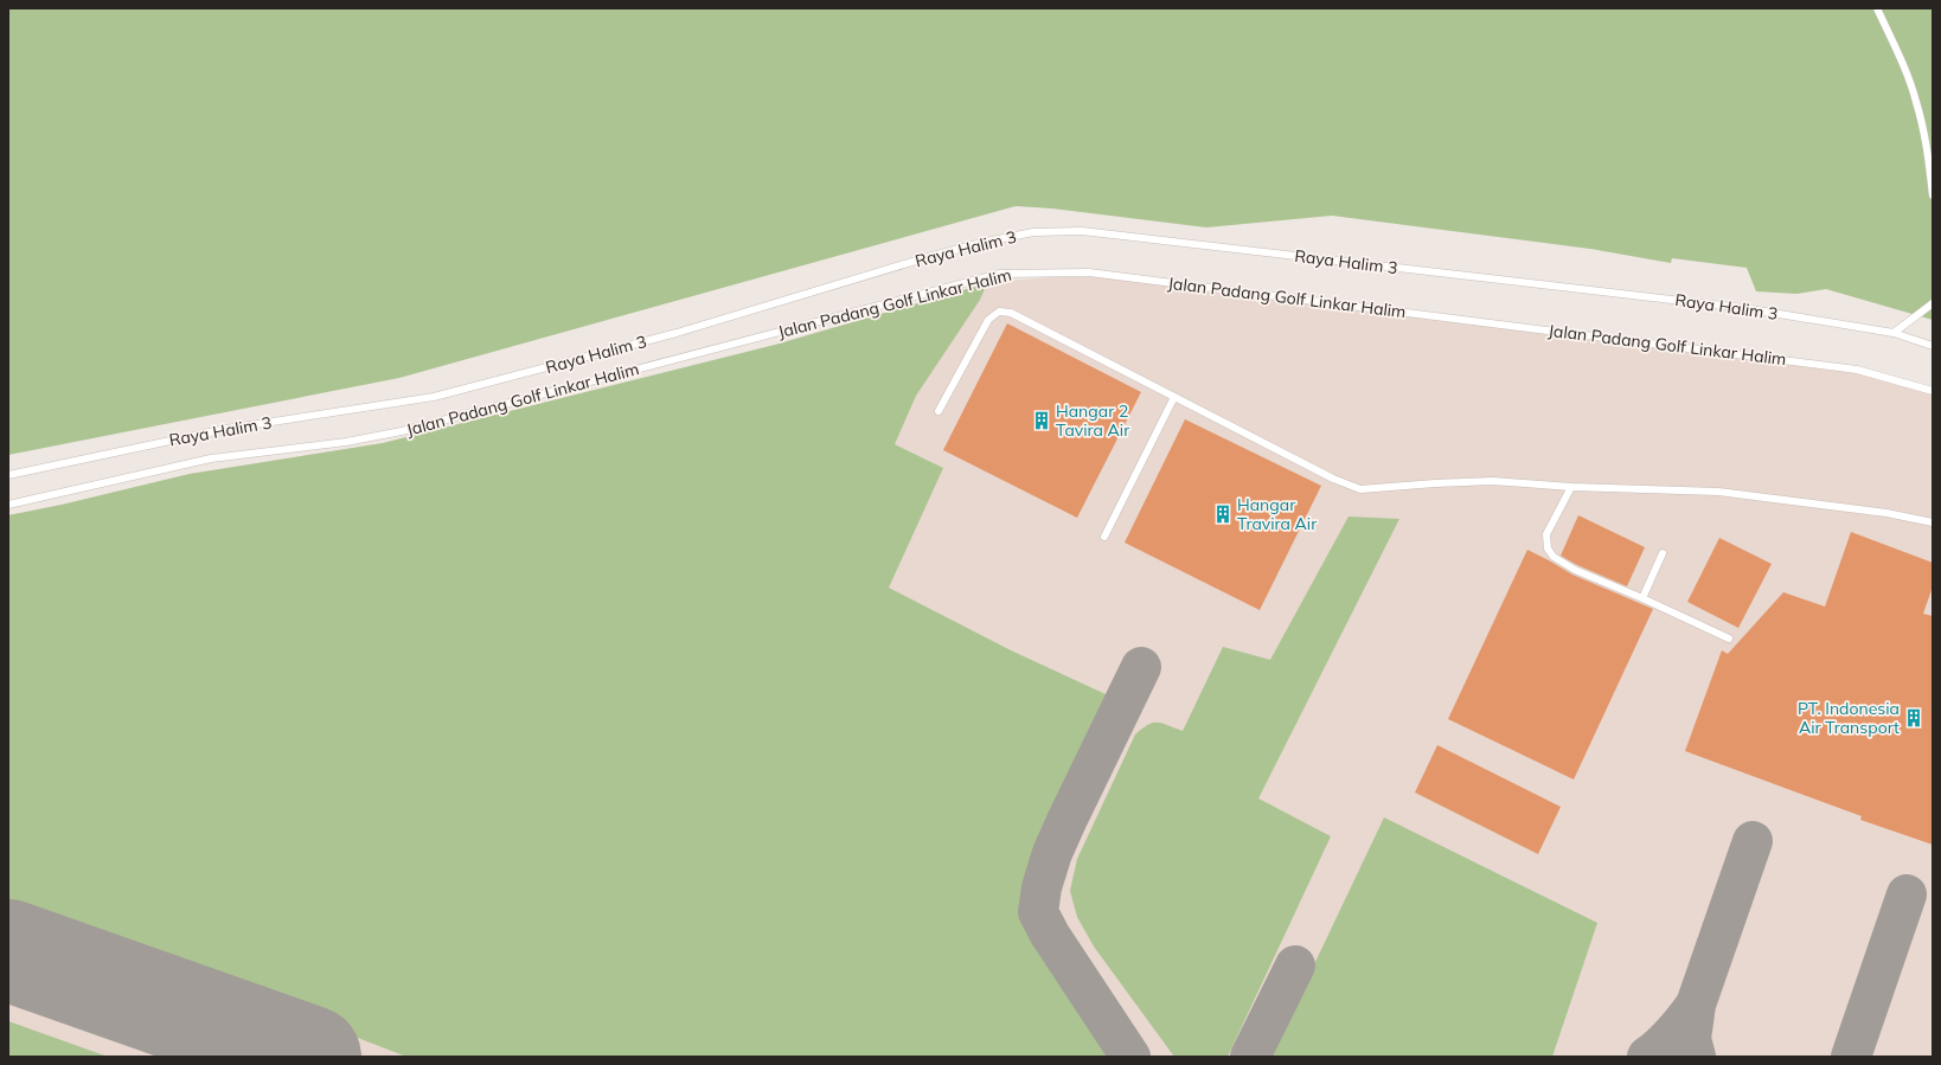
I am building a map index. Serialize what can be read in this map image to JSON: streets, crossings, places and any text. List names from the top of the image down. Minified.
{"streets":{"lane":["Raya Halim 3","Jalan Padang Golf Linkar Halim"]},"places":{"building":["Hangar 2 Tavira Air","Hangar Travira Air","PT. Indonesia Air Transport"]}}
